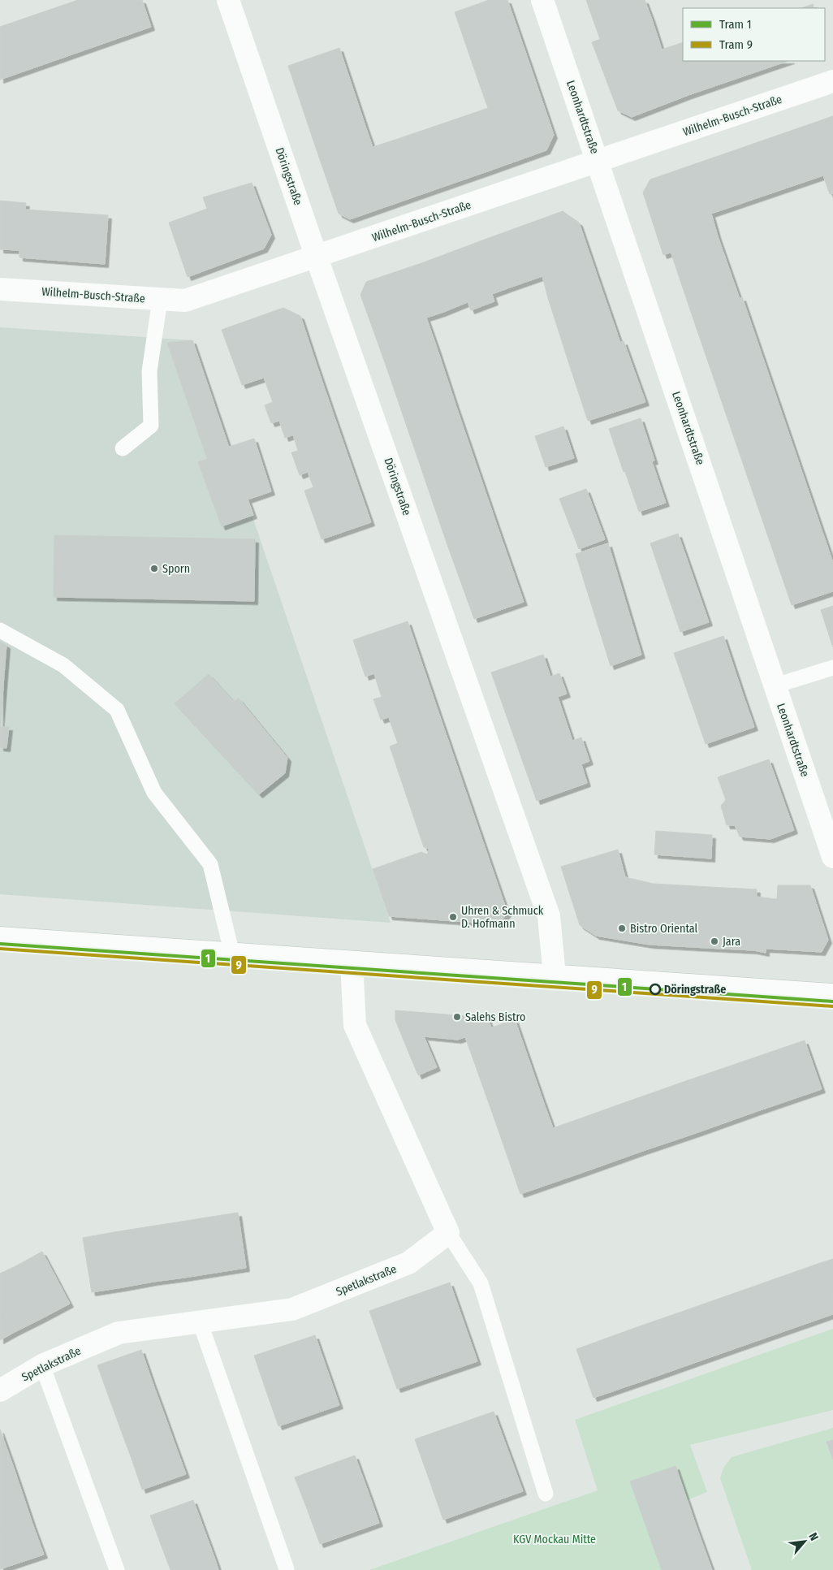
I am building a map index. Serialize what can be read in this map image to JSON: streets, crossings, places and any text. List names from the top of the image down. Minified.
{"streets":{"street":["Wilhelm-Busch-Straße","Leonhardtstraße","Döringstraße","Spetlakstraße"]},"crossings":[["Wilhelm-Busch-Straße","Leonhardtstraße"],["Wilhelm-Busch-Straße","Döringstraße"]],"parks":["KGV Mockau Mitte"],"places":["Sporn","Uhren & Schmuck D. Hofmann","Bistro Oriental","Jara","Döringstraße","Salehs Bistro"],"lines":["tram line 1","tram line 9"],"legend":["Tram 1","Tram 9"],"north":"top right"}
